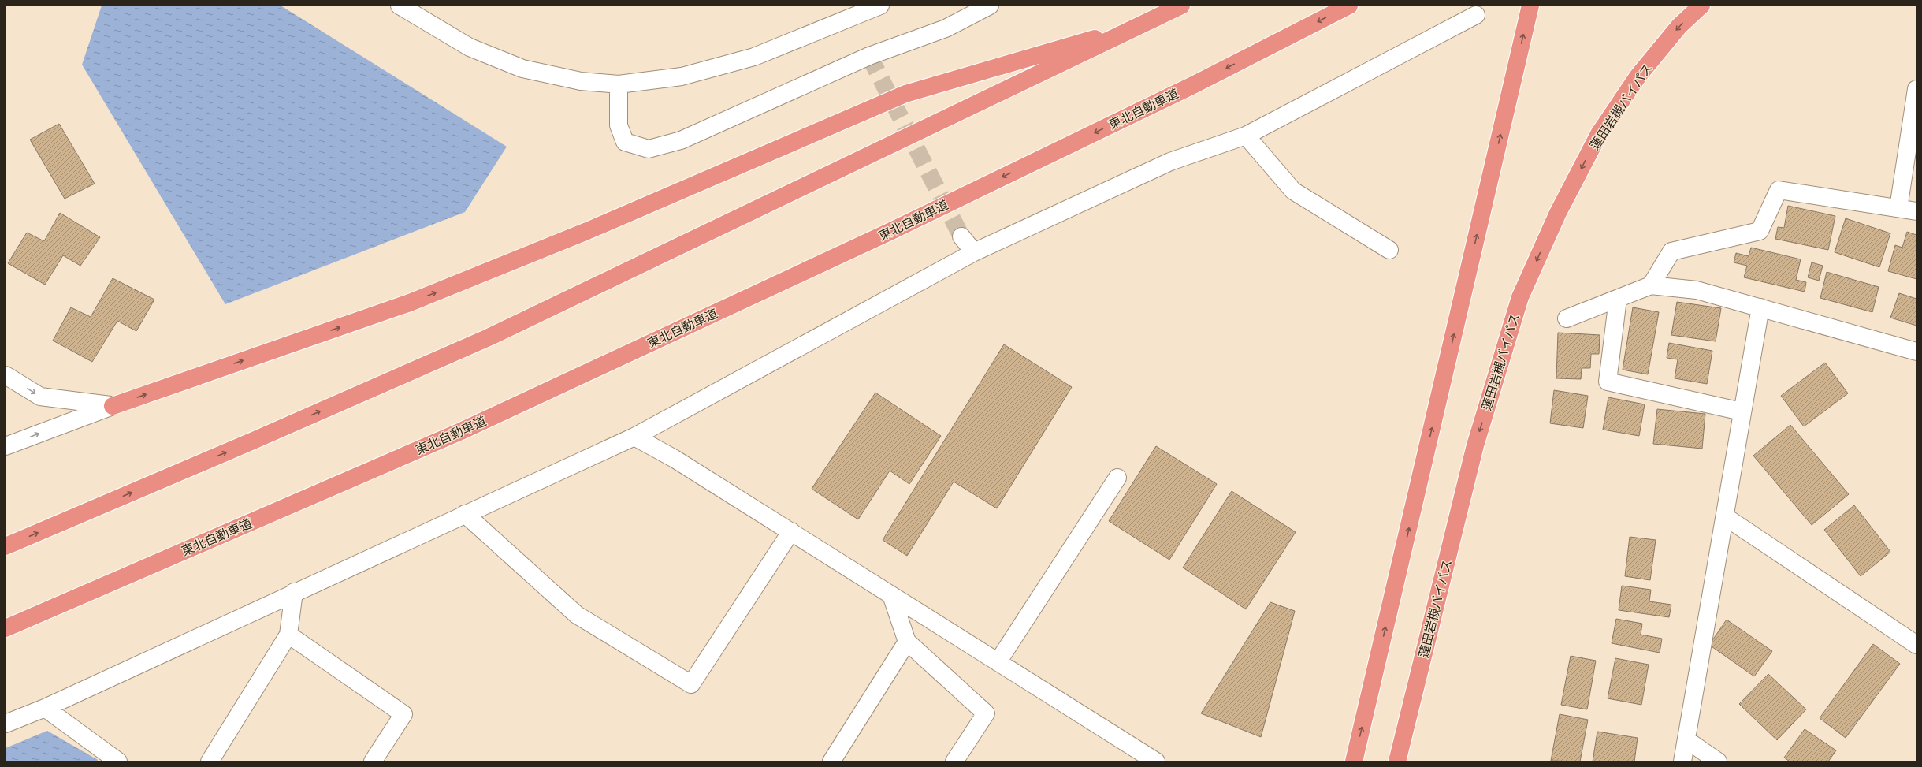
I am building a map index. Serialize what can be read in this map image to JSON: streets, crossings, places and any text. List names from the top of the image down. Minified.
{"streets":{"highway":["蓮田岩槻バイパス","東北自動車道"]}}
